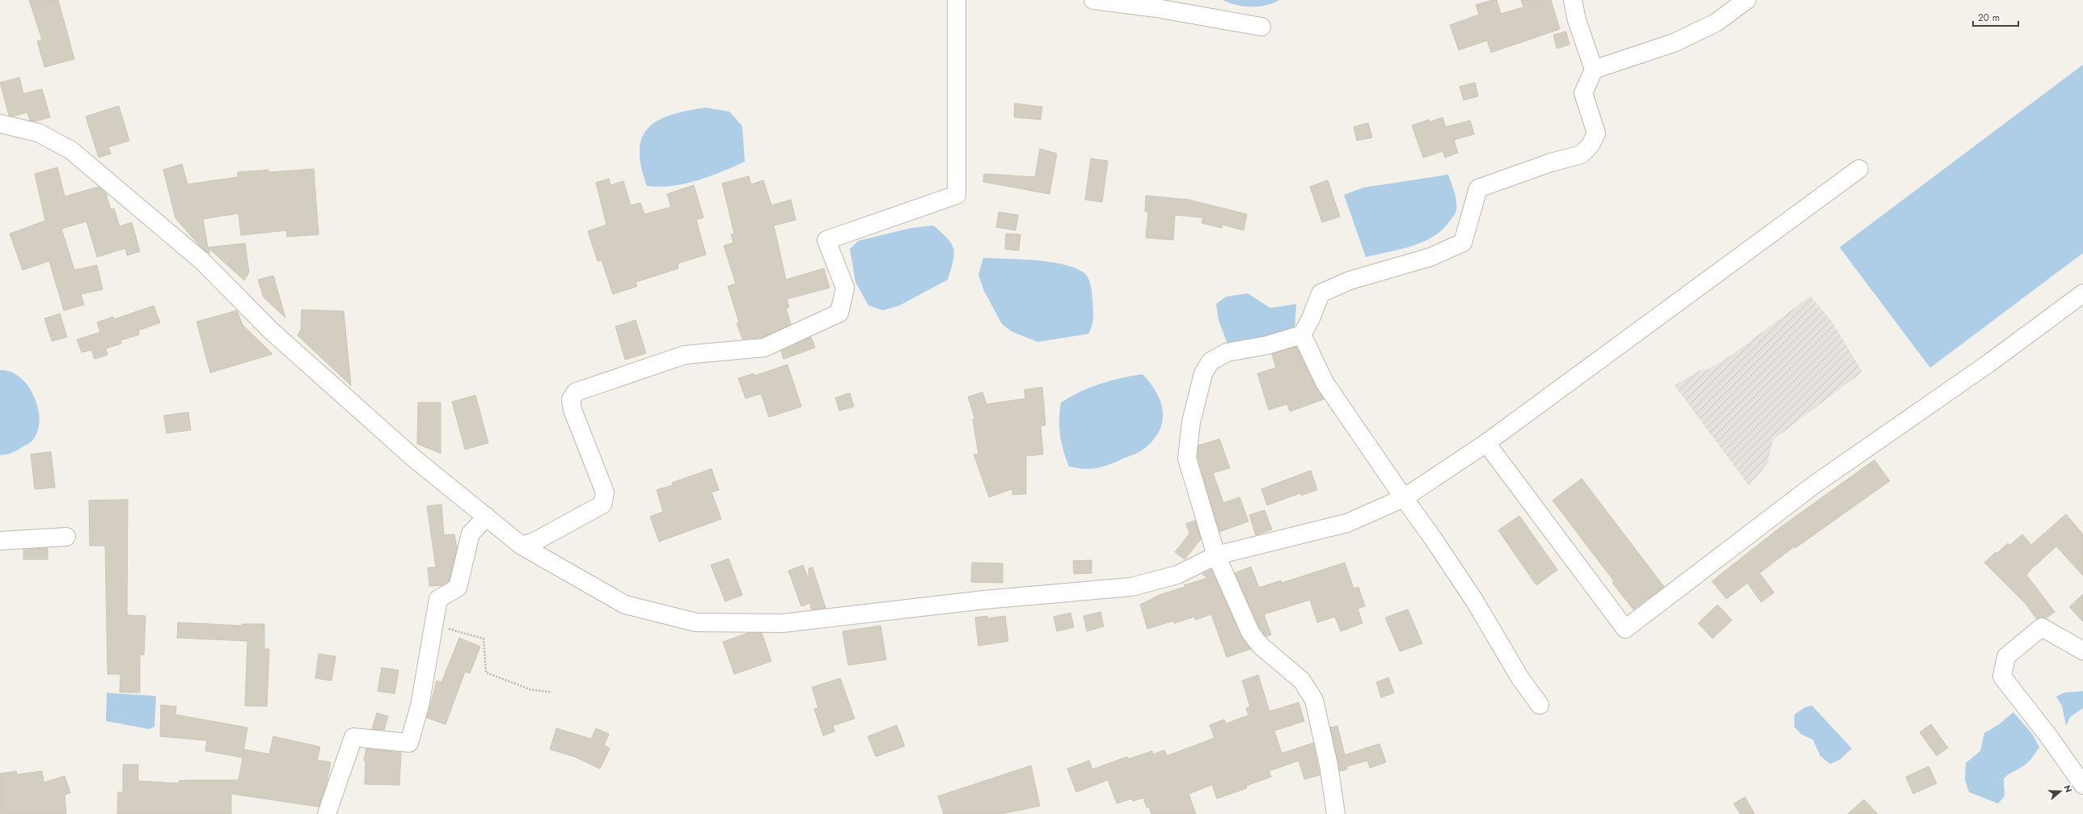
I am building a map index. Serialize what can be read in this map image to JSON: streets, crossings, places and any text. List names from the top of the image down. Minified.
{"scale_bar":"20 m","north":"right"}
